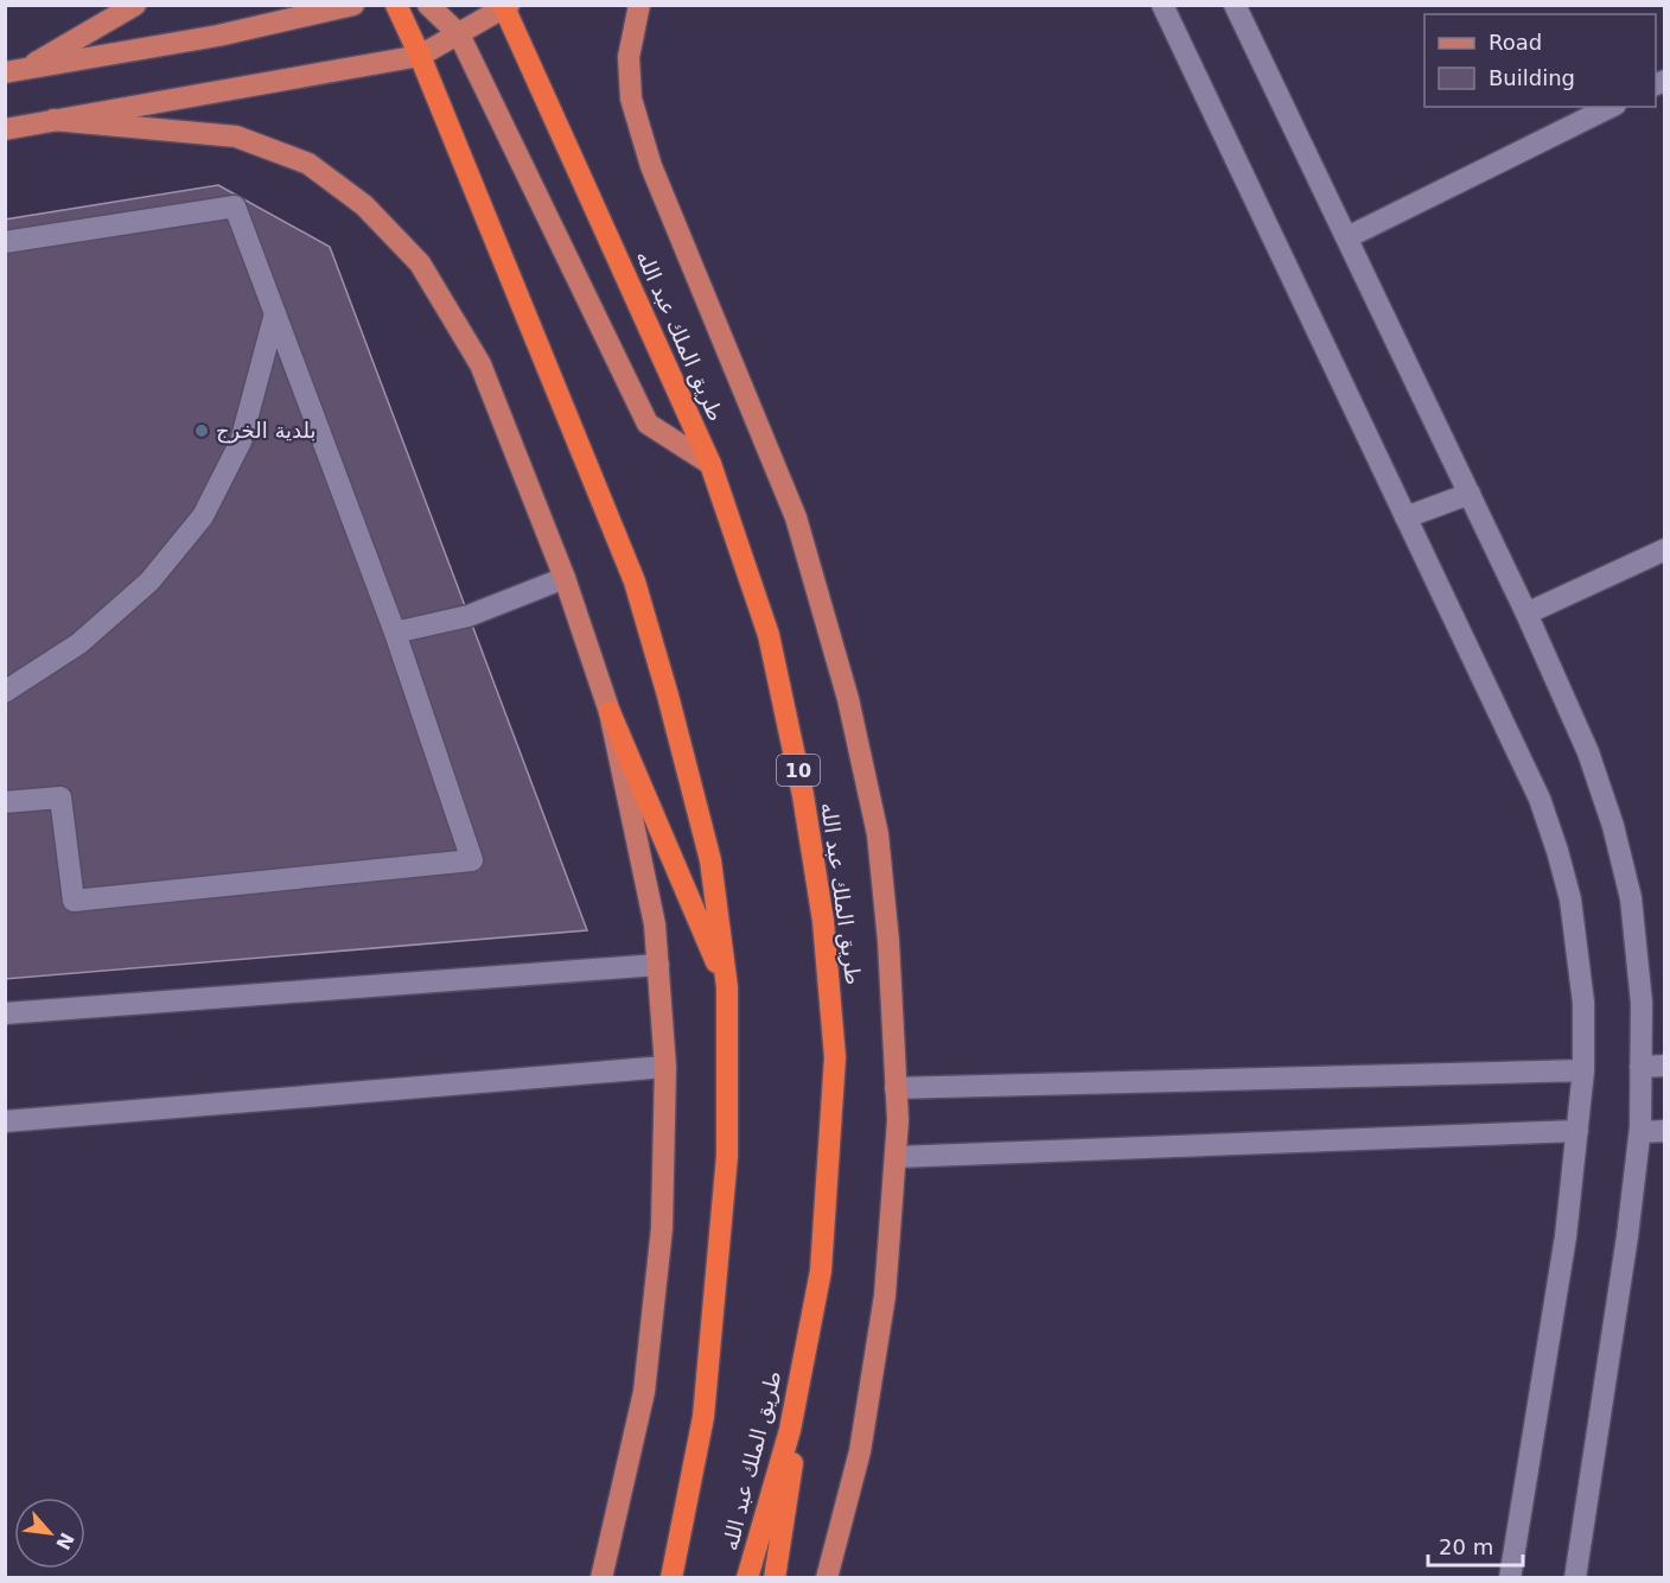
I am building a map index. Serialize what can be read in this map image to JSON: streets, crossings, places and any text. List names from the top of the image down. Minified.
{"streets":{"highway":["طريق الملك عبد الله","10"]},"places":["بلدية الخرج"],"legend":["Road","Building"],"scale_bar":"20 m","north":"bottom right"}
